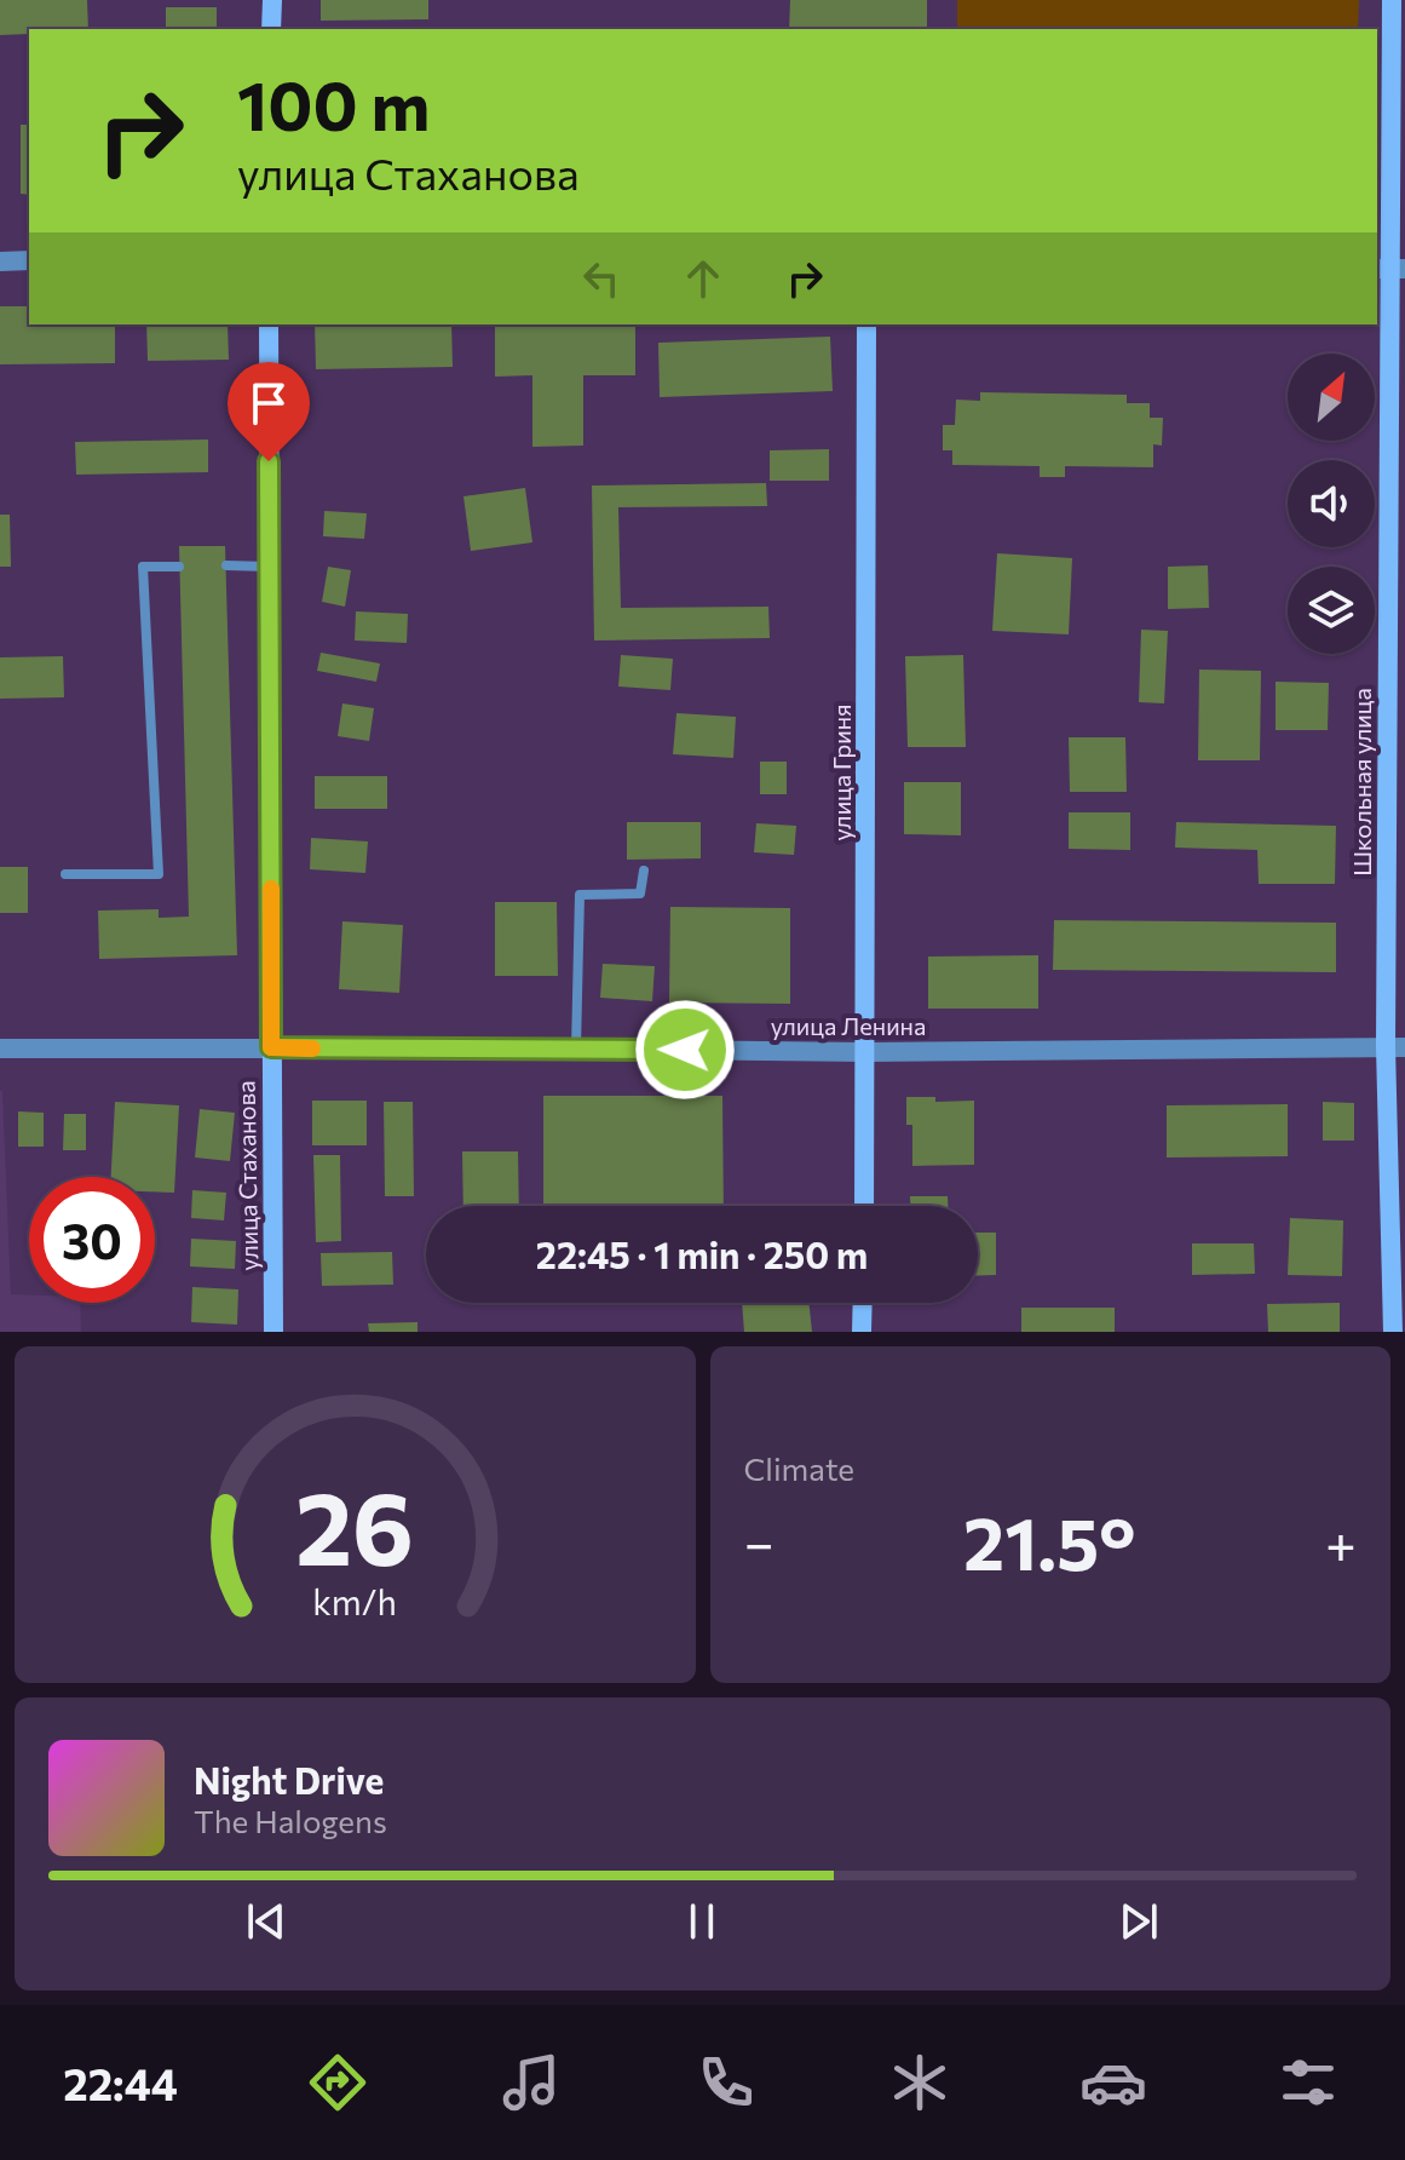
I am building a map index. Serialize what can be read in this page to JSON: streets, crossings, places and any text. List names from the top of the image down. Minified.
{"streets":{"street":["улица Гриня","Школьная улица","улица Ленина","улица Стаханова"]},"crossings":[["улица Гриня","улица Ленина"],["Школьная улица","улица Ленина"],["улица Ленина","улица Стаханова"]],"north":"top right","page":{"turn":["100 m","улица Стаханова"],"limit":"30","trip":"22:45 · 1 min · 250 m","tile":"Climate","heat":["−","21.5°","+"],"song":["Night Drive","The Halogens"],"tabs":"22:44","gauge":["26","km/h"]}}
